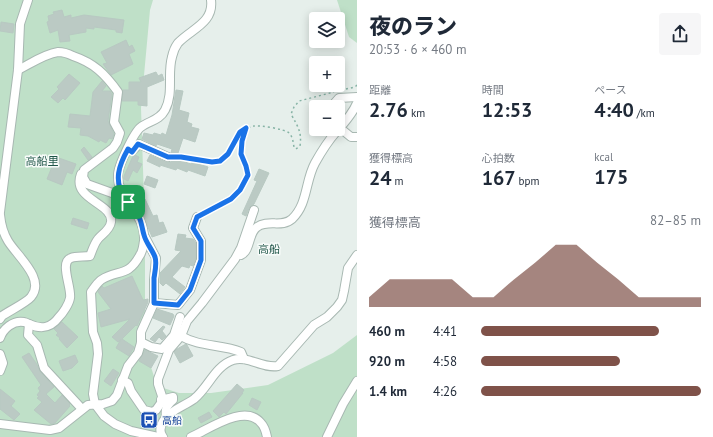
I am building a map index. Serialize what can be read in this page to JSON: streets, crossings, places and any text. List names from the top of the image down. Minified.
{"districts":["高船里","高船"],"places":{"bus stop":["高船"]},"page":{"heading":["夜のラン","20:53 · 6 × 460 m"],"map_buttons":["+","−"],"stats":[["距離","2.76 km"],["時間","12:53"],["ペース","4:40 /km"],["獲得標高","24 m"],["心拍数","167 bpm"],["kcal","175"]],"chart":["獲得標高","82–85 m"],"list":[{"name":"460 m","note":"4:41"},{"name":"920 m","note":"4:58"},{"name":"1.4 km","note":"4:26"}]}}
